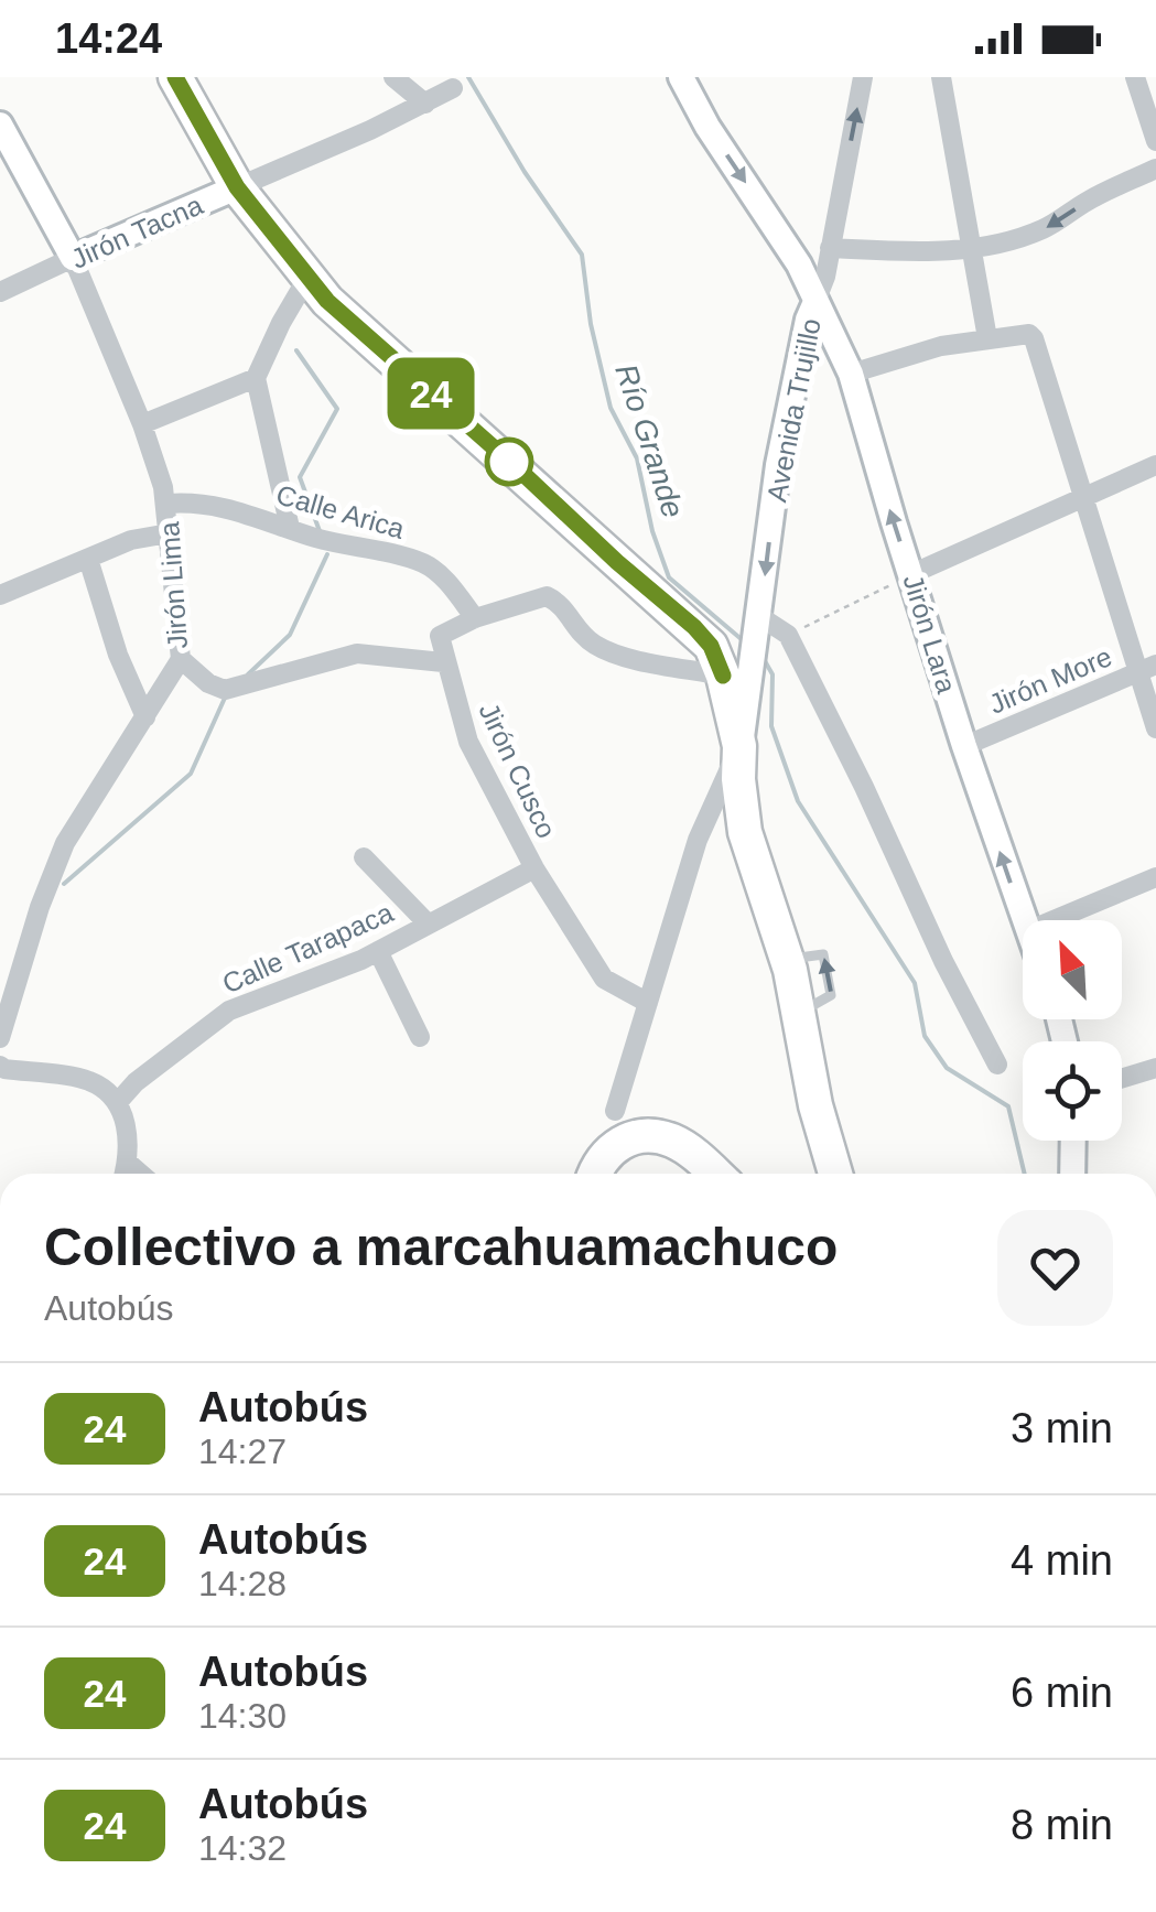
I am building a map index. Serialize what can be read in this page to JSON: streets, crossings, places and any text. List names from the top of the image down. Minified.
{"streets":{"street":["Jirón Tacna","Avenida Trujillo","Calle Arica","Jirón Lima","Jirón Lara","Jirón More","Jirón Cusco","Calle Tarapaca"]},"crossings":[["Jirón Tacna","Jirón Lima"],["Avenida Trujillo","Jirón Lara"],["Calle Arica","Jirón Lima"],["Jirón Lara","Jirón More"],["Jirón Cusco","Calle Tarapaca"]],"water":["Río Grande"],"lines":["bus line 24"],"north":"top left","page":{"status":"14:24","on_map":"24","heading":["Collectivo a marcahuamachuco","Autobús"],"list":[{"mark":"24","name":"Autobús","note":"14:27","value":"3 min"},{"mark":"24","name":"Autobús","note":"14:28","value":"4 min"},{"mark":"24","name":"Autobús","note":"14:30","value":"6 min"},{"mark":"24","name":"Autobús","note":"14:32","value":"8 min"}]}}
